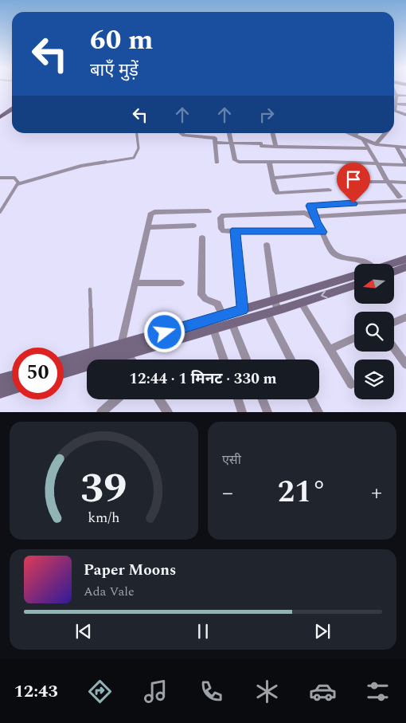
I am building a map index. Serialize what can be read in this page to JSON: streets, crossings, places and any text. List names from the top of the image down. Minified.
{"north":"left","page":{"turn":["60 m","बाएँ मुड़ें"],"limit":"50","trip":"12:44 · 1 मिनट · 330 m","tile":"एसी","heat":["−","21°","+"],"song":["Paper Moons","Ada Vale"],"tabs":"12:43","gauge":["39","km/h"]}}
